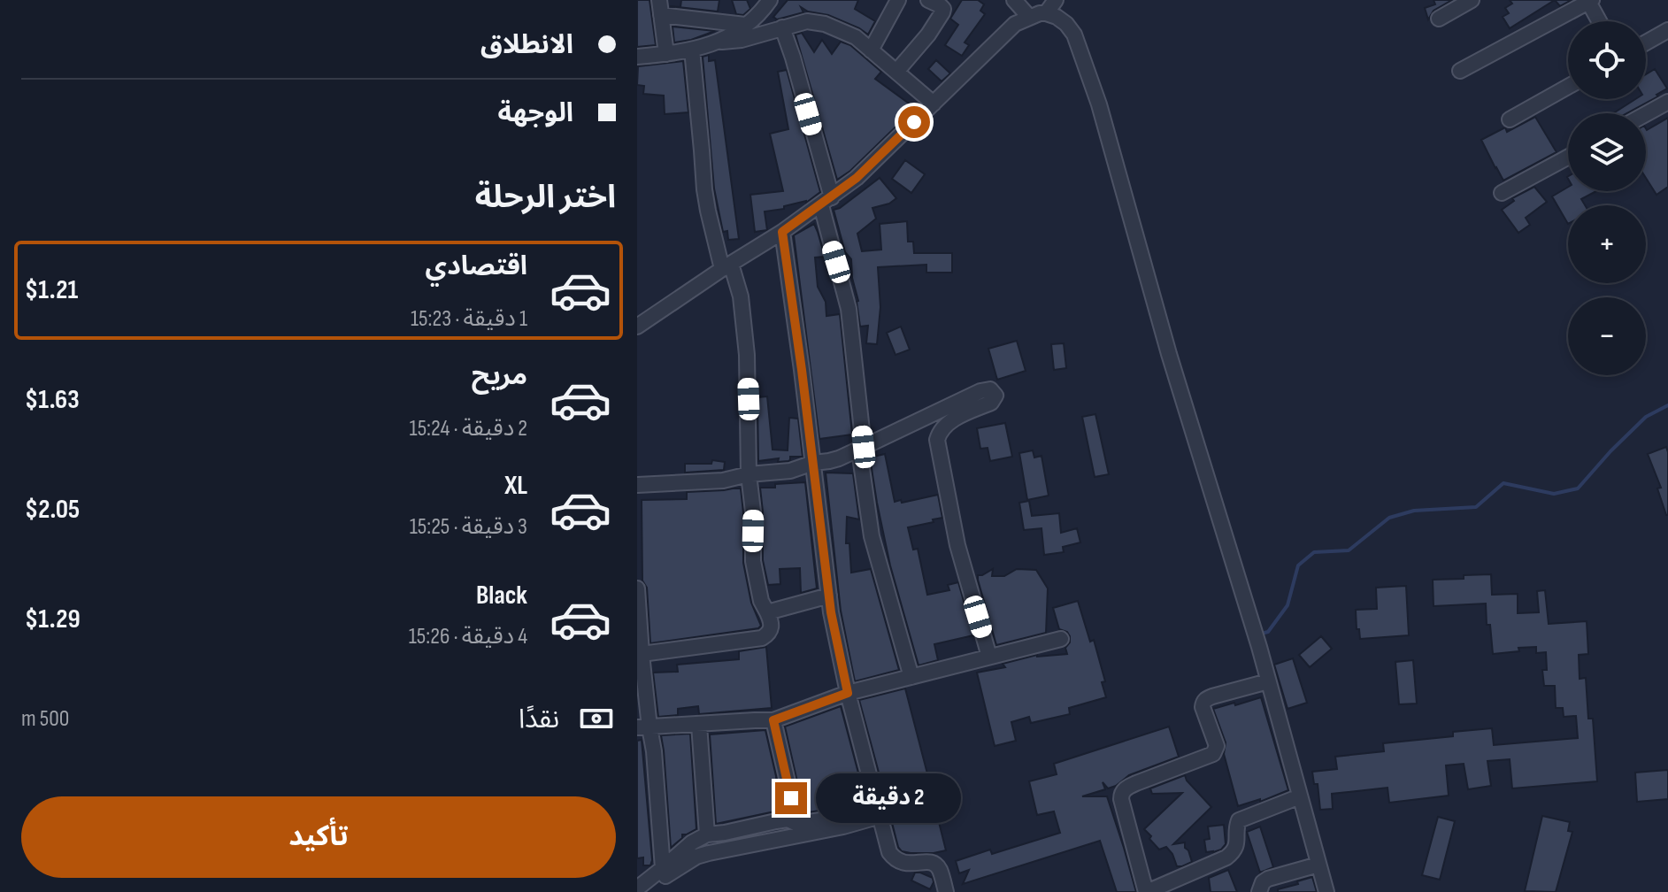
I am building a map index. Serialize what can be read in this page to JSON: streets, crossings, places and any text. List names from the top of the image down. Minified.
{"page":{"banner":["الانطلاق","الوجهة"],"map_buttons":["+","−"],"heading":"اختر الرحلة","list":[{"name":"اقتصادي","note":"1 دقيقة · 15:23","value":"$1.21"},{"name":"مريح","note":"2 دقيقة · 15:24","value":"$1.63"},{"name":"XL","note":"3 دقيقة · 15:25","value":"$2.05"},{"name":"Black","note":"4 دقيقة · 15:26","value":"$1.29"}],"pay":["نقدًا","500 m"],"bubble":"2 دقيقة","buttons":"تأكيد"}}
